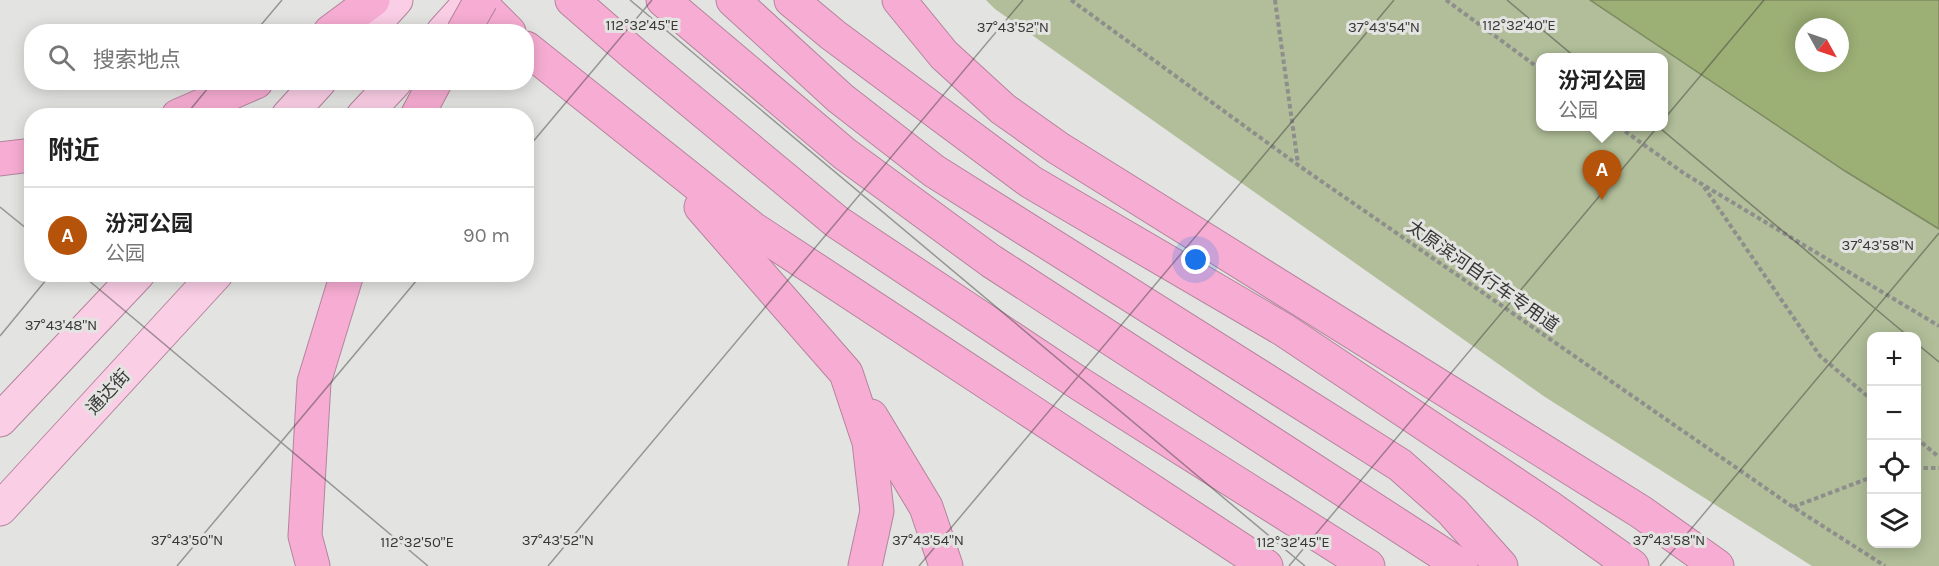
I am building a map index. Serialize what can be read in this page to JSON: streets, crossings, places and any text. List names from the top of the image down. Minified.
{"streets":{"main road":["通达街"],"path":["太原滨河自行车专用道"]},"north":"bottom right","page":{"search":"搜索地点","popup":["汾河公园","公园"],"heading":"附近","pins":"A","list":[{"mark":"A","name":"汾河公园","note":"公园","value":"90 m"}],"map_buttons":["+","−"]},"coordinates":["112°32'45\"E","112°32'40\"E","37°43'52\"N","37°43'54\"N","37°43'58\"N","37°43'48\"N","37°43'50\"N","112°32'50\"E"]}
